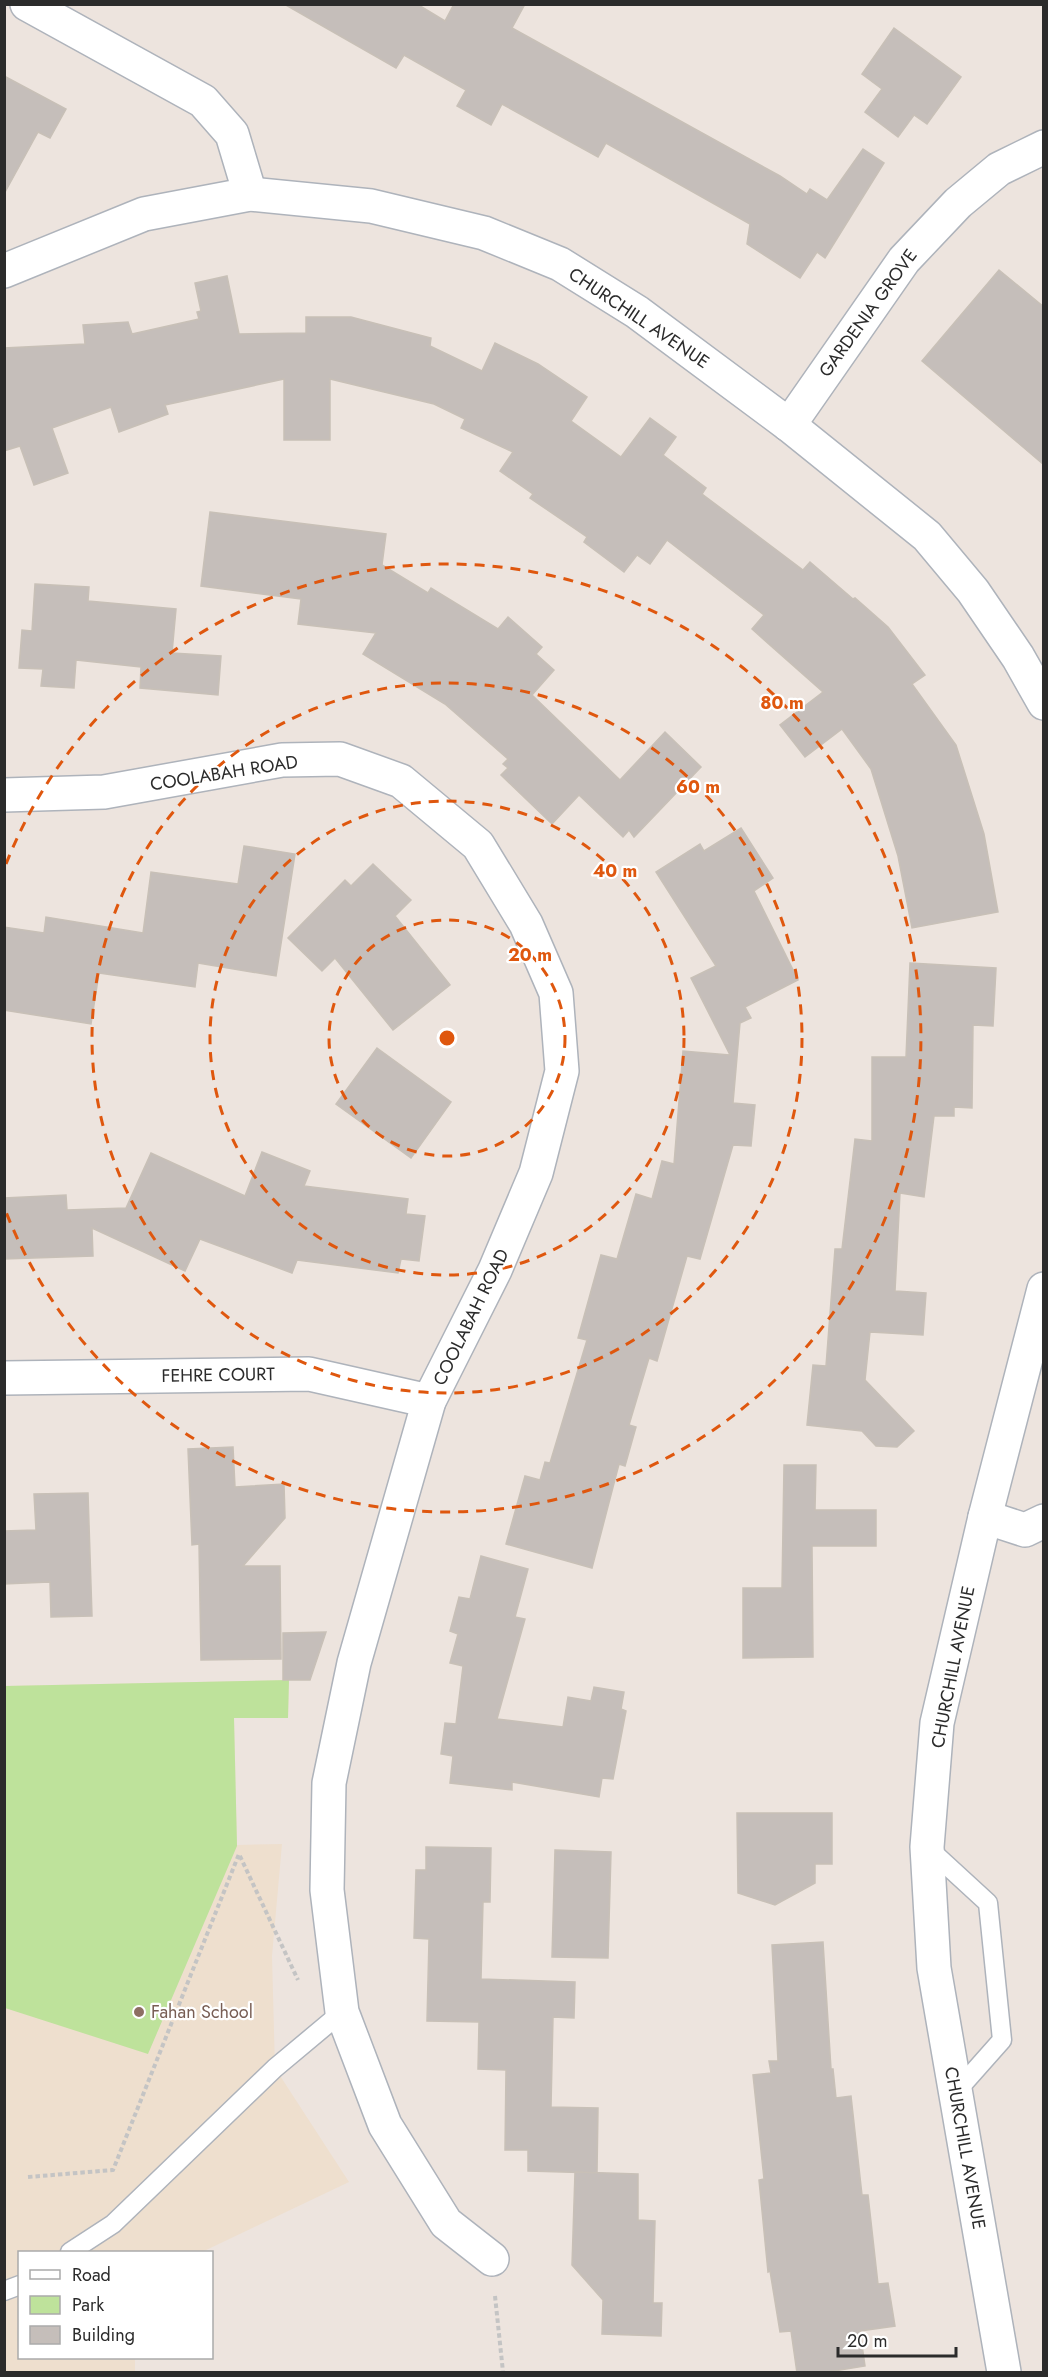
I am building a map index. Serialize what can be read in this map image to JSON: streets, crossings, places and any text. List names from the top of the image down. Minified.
{"streets":{"street":["GARDENIA GROVE","CHURCHILL AVENUE","COOLABAH ROAD","FEHRE COURT"]},"crossings":[["GARDENIA GROVE","CHURCHILL AVENUE"],["COOLABAH ROAD","FEHRE COURT"]],"places":["Fahan School"],"legend":["Road","Park","Building"],"scale_bar":"20 m","rings":["80 m","60 m","40 m","20 m"]}
